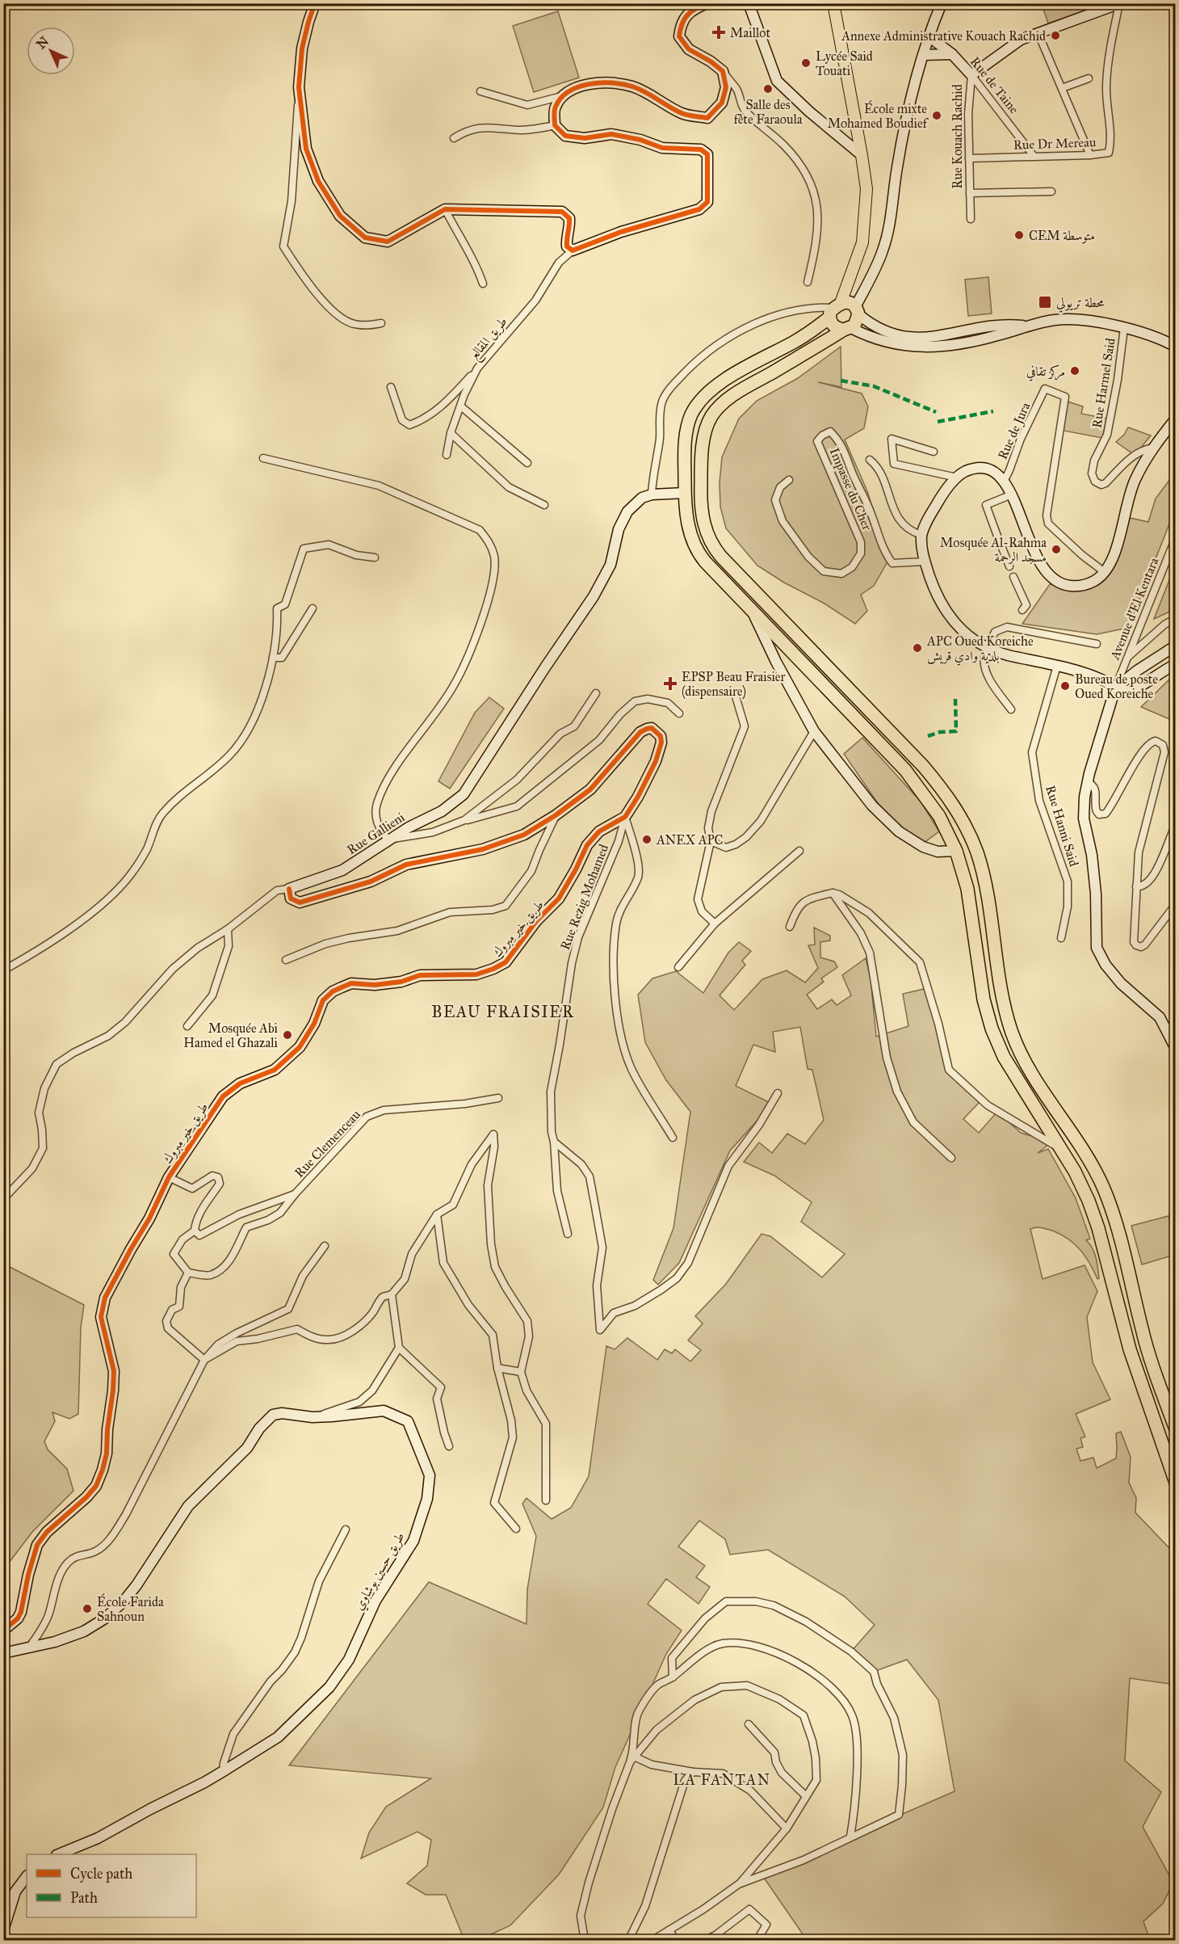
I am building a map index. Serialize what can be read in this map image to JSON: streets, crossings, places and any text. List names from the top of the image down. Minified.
{"streets":{"street":["Rue de Taine","Rue Kouach Rachid","Rue Dr Mereau","طريق المقالع","Rue Harmel Said","Rue de Jura","Impasse du Cher","Avenue d'El Kentara","Rue Hanni Said","Rue Gallieni","Rue Rezig Mohamed","طريق خير مبروك","Rue Clemenceau","طريق حسين بوشاوي"]},"crossings":[["Rue de Taine","Rue Kouach Rachid"],["Rue de Taine","Rue Dr Mereau"],["Rue Kouach Rachid","Rue Dr Mereau"],["Rue Gallieni","طريق خير مبروك"],["Rue Rezig Mohamed","طريق خير مبروك"]],"districts":["BEAU FRAISIER","LA FANTAN"],"places":{"health":["Maillot","EPSP Beau Fraisier (dispensaire)"],"other":["Annexe Administrative Kouach Rachid","Lycée Said Touati","Salle des fête Faraoula","École mixte Mohamed Boudief","CEM متوسطة","مركز تقافي","Mosquée Al-Rahma مسجد الرحمة","APC Oued Koreiche بلدية وادي قريش","Bureau de poste Oued Koreiche","ANEX APC","Mosquée Abi Hamed el Ghazali","École Farida Sahnoun"],"transit":["محطة تريولي"]},"legend":["Cycle path","Path"],"north":"top left"}
